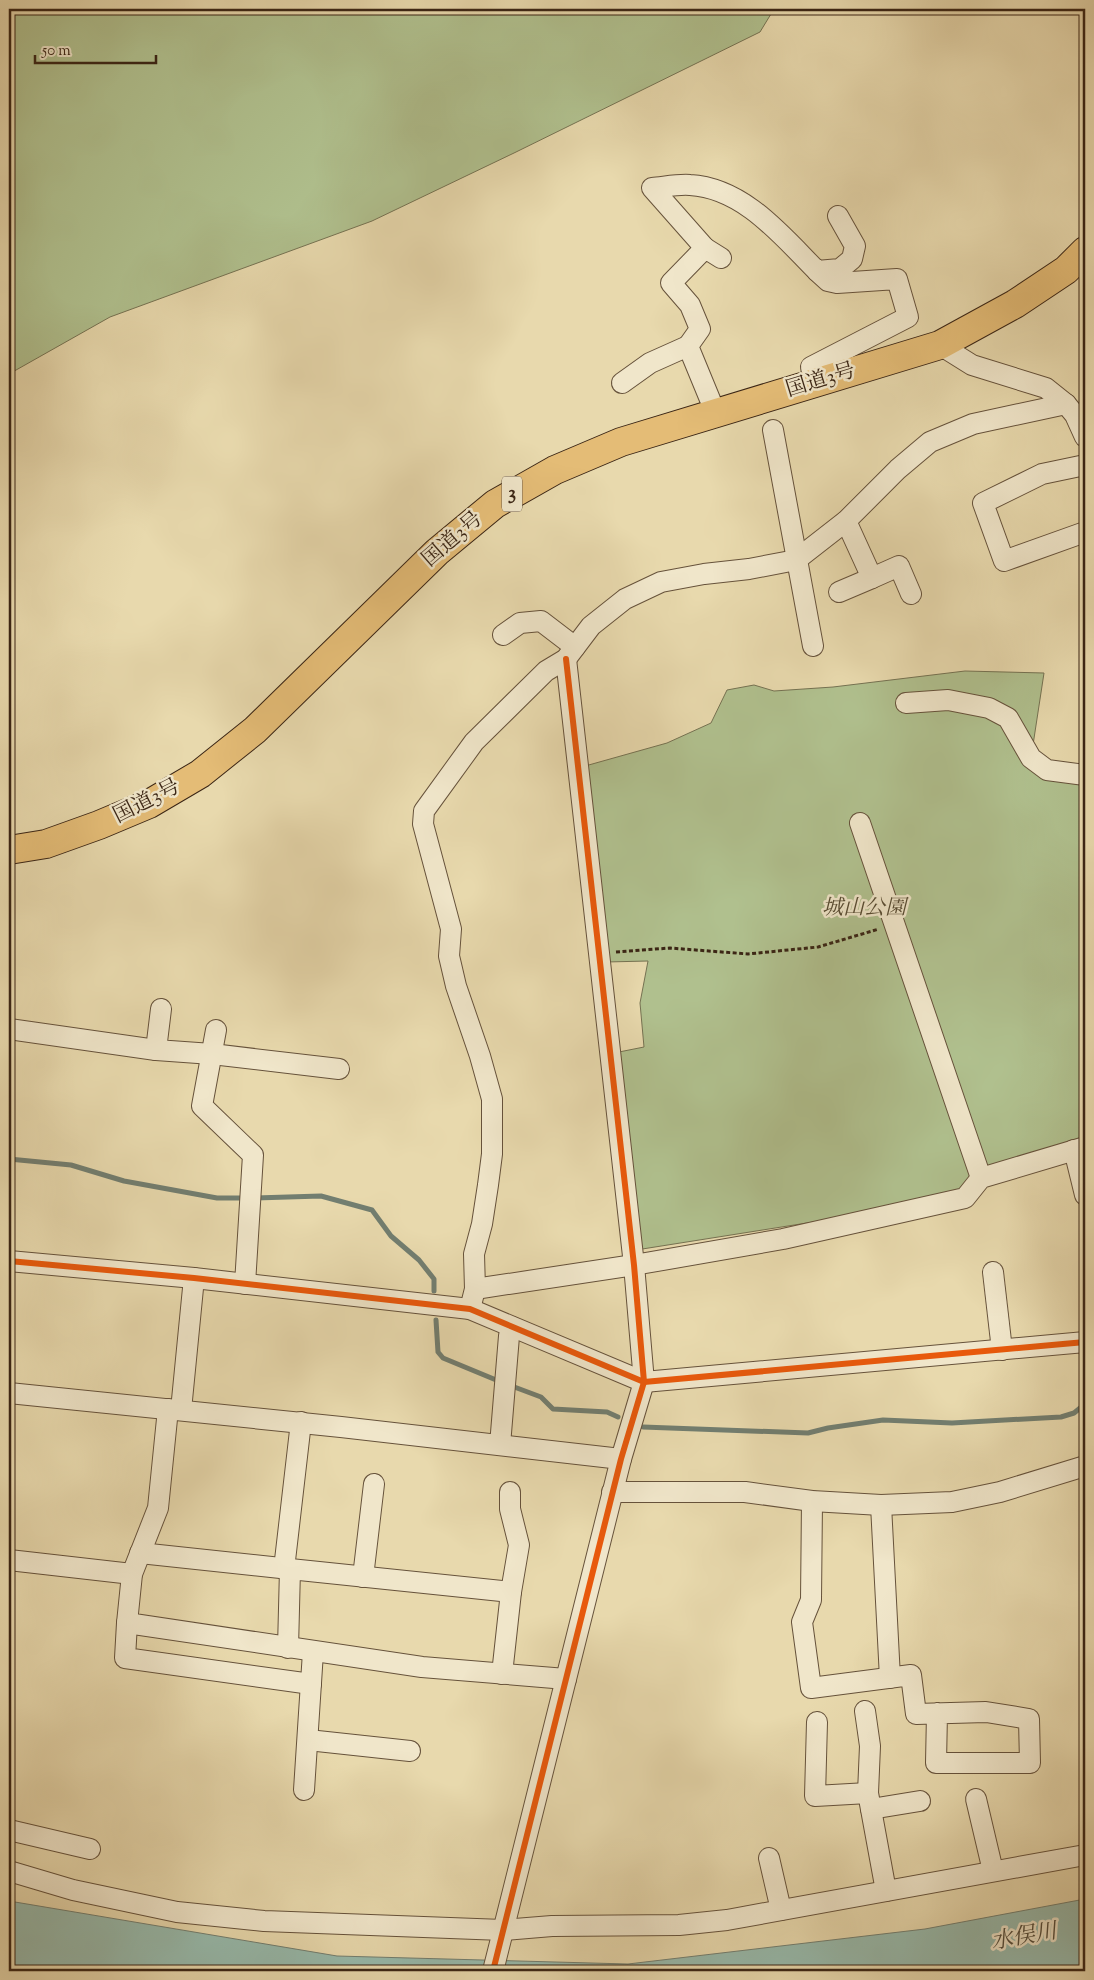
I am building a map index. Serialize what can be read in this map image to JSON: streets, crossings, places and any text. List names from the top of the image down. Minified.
{"streets":{"highway":["国道3号","3"]},"water":["水俣川"],"parks":["城山公園"],"scale_bar":"50 m"}
